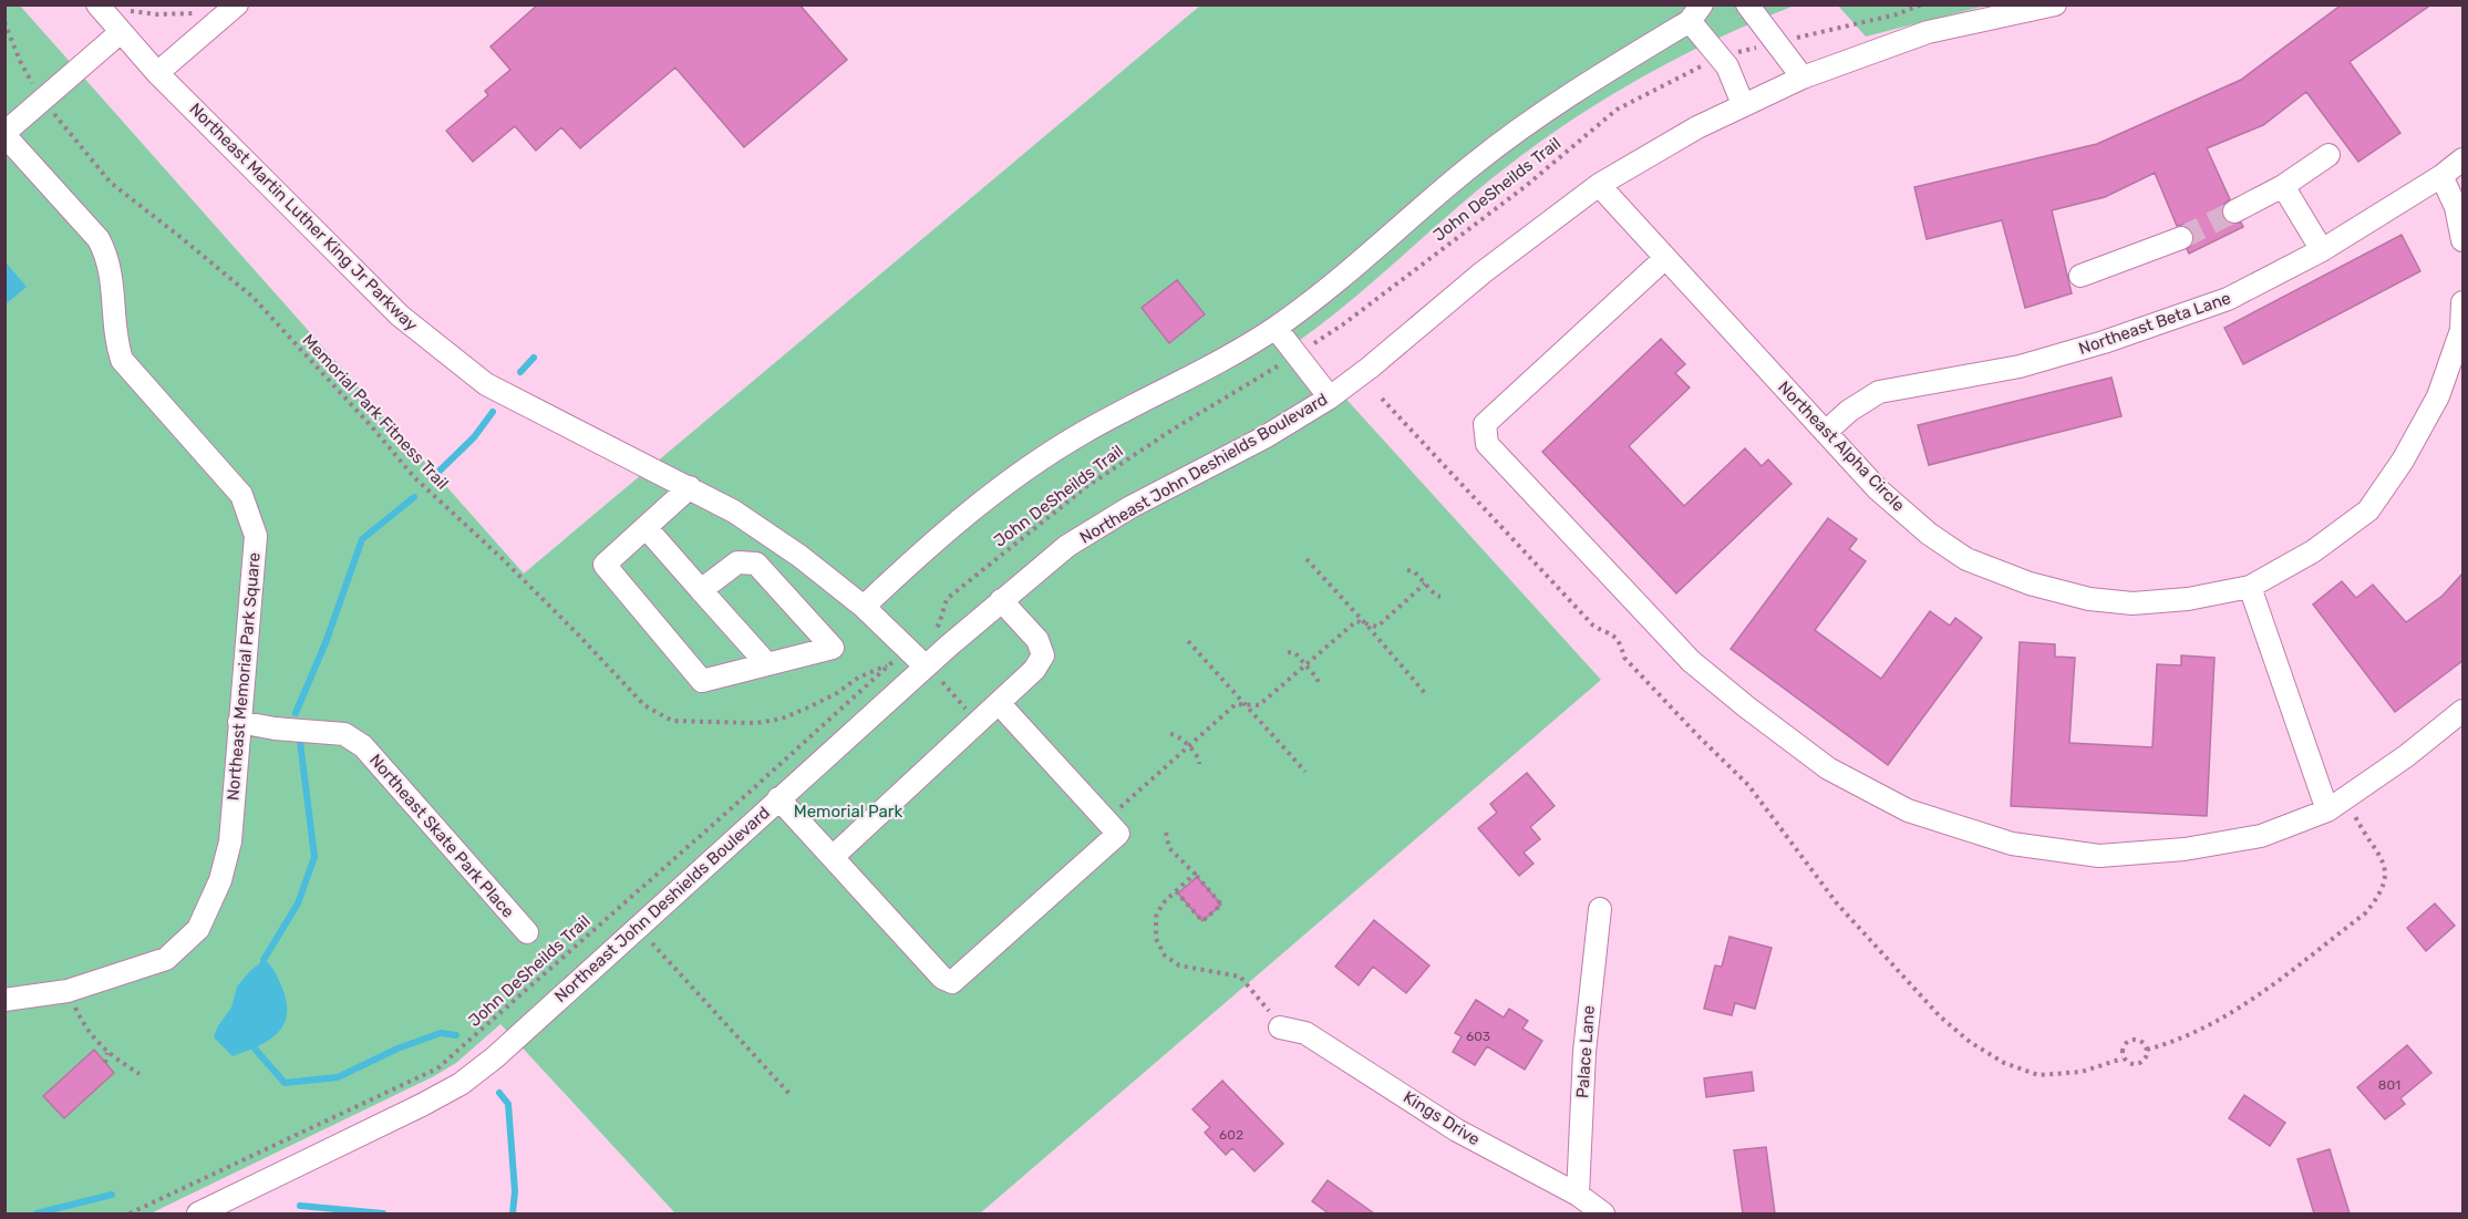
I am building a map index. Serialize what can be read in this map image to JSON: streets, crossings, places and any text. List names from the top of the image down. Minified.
{"streets":{"street":["Northeast Martin Luther King Jr Parkway","Northeast Beta Lane","Northeast Alpha Circle","Northeast John Deshields Boulevard","Northeast Memorial Park Square","Northeast Skate Park Place","Palace Lane","Kings Drive"],"path":["John DeSheilds Trail","Memorial Park Fitness Trail"]},"crossings":[["John DeSheilds Trail","Memorial Park Fitness Trail"],["Northeast Martin Luther King Jr Parkway","Northeast John Deshields Boulevard"],["Northeast Beta Lane","Northeast Alpha Circle"],["Northeast Alpha Circle","Northeast John Deshields Boulevard"],["Northeast Memorial Park Square","Northeast Skate Park Place"],["Palace Lane","Kings Drive"]],"parks":["Memorial Park"],"house_numbers":["603","801","602"]}
